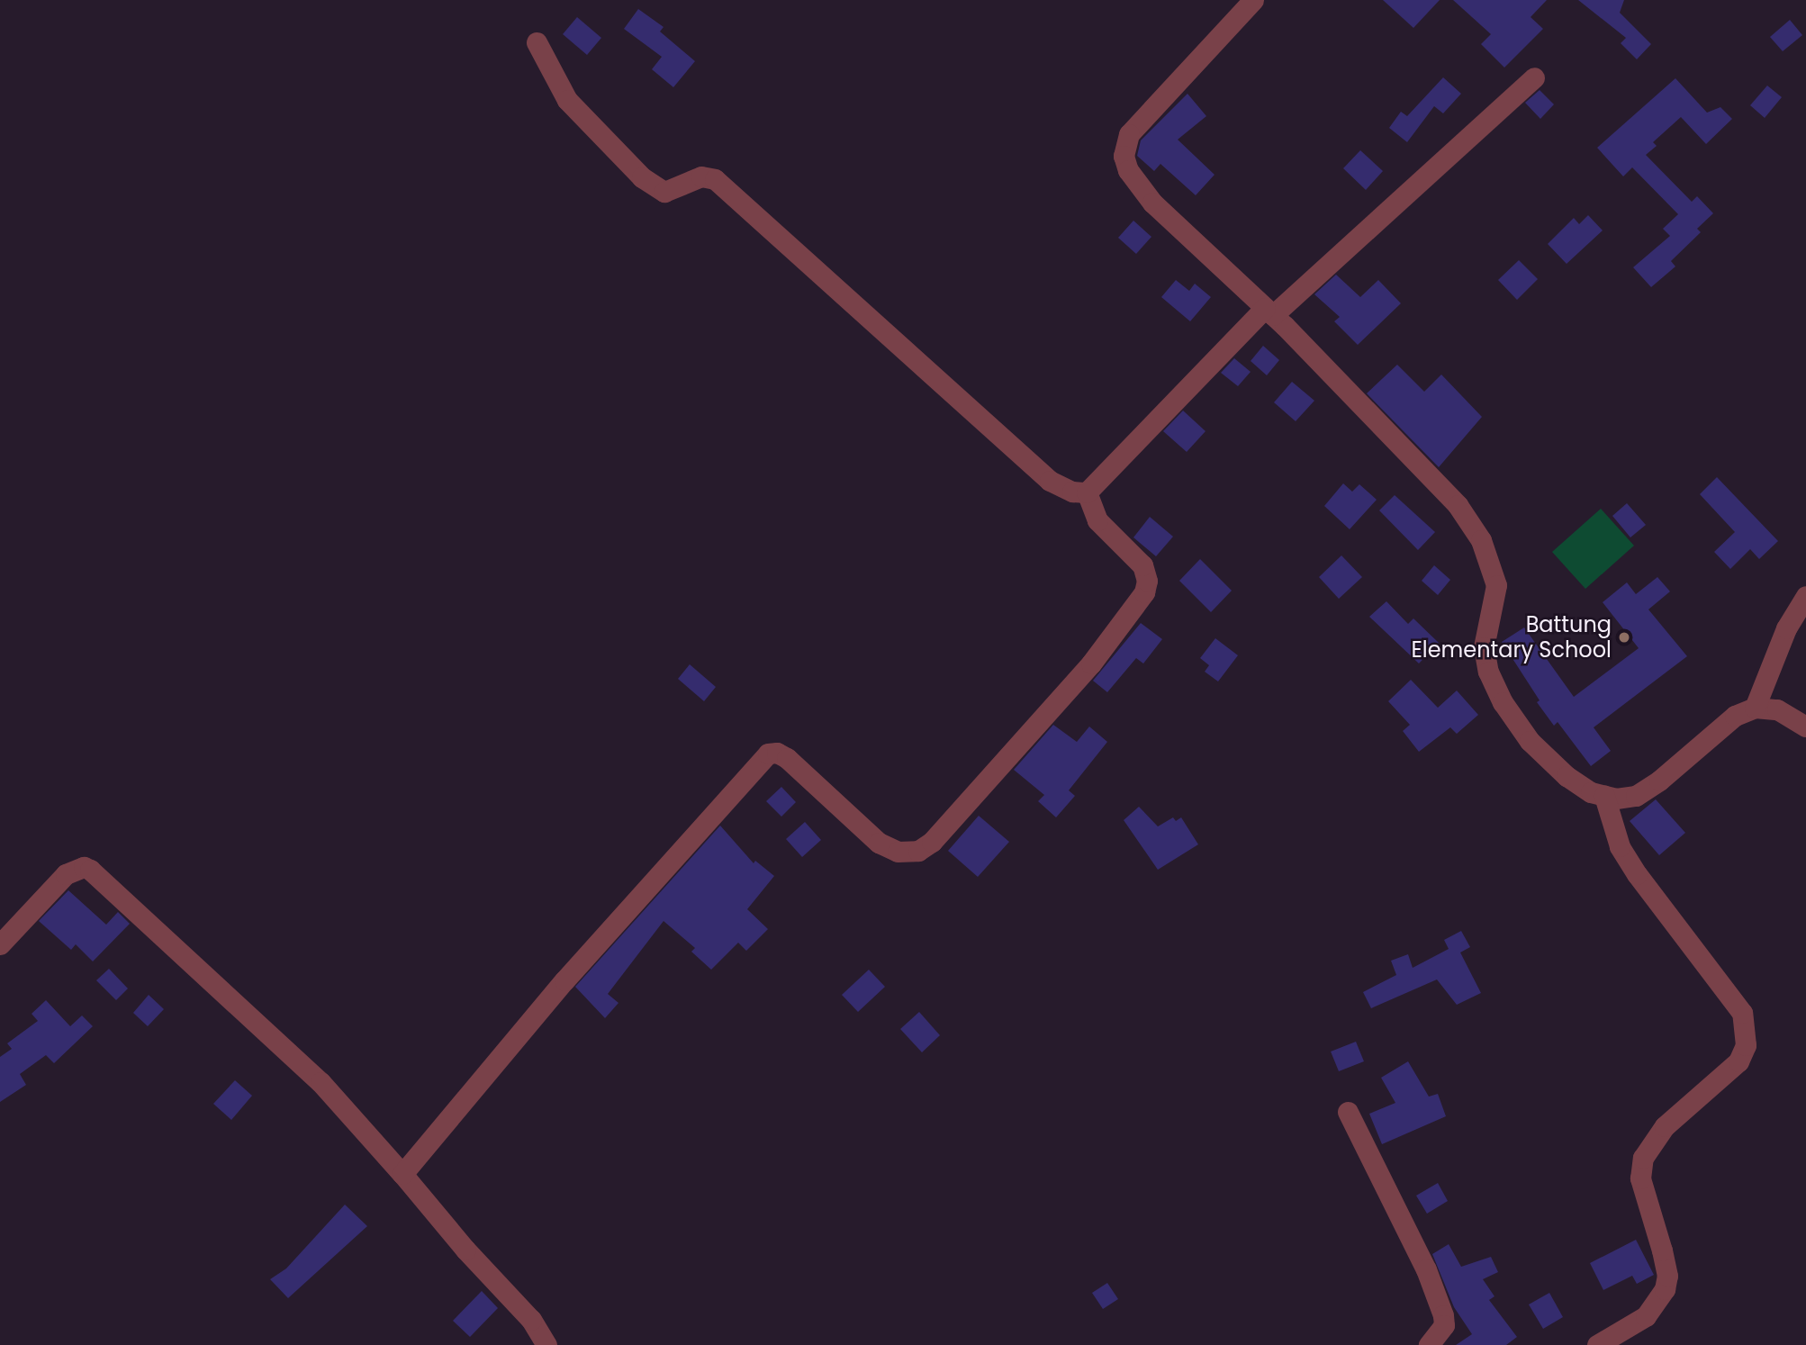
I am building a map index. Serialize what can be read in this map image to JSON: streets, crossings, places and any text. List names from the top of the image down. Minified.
{"places":["Battung Elementary School"]}
